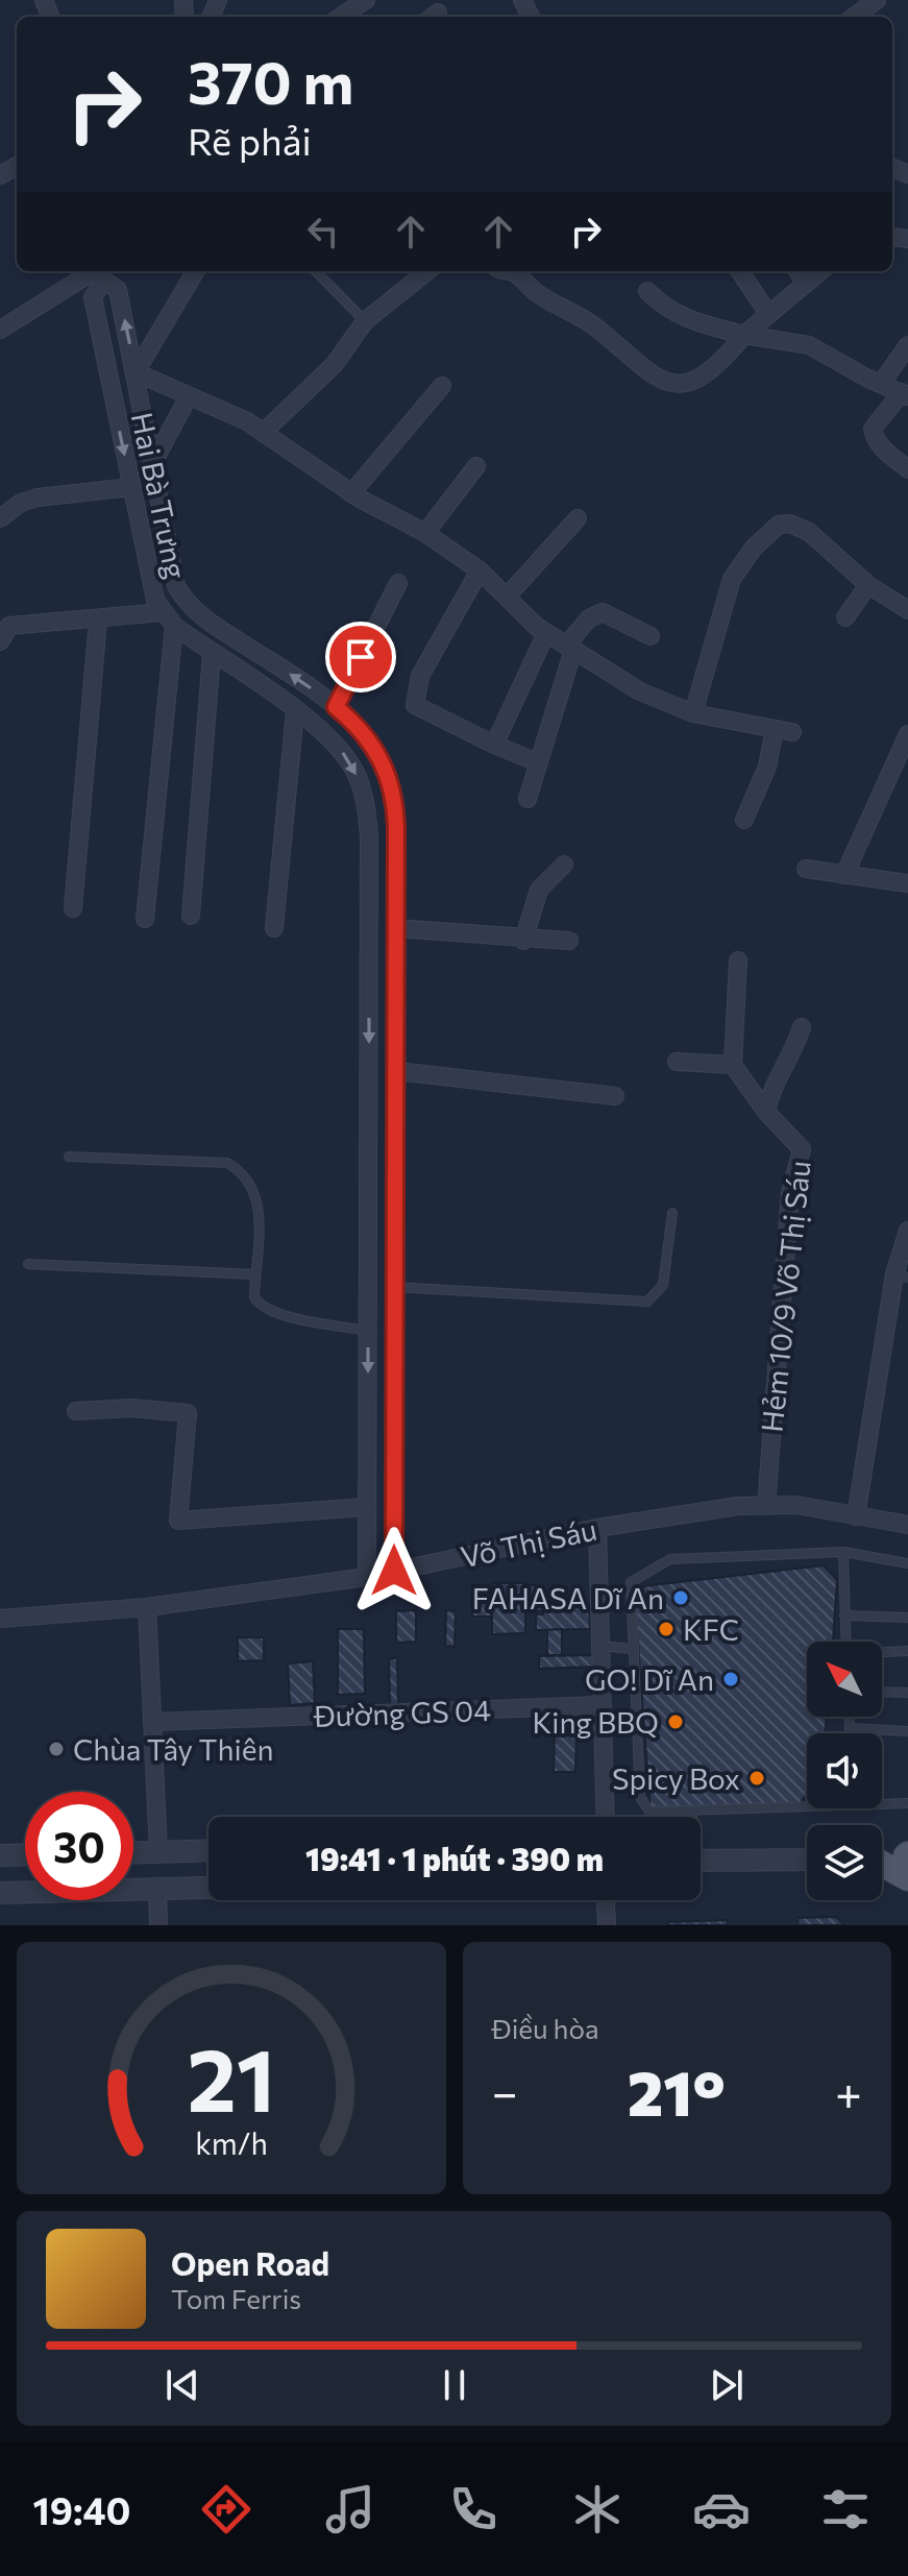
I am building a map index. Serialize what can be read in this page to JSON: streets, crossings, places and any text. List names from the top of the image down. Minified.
{"streets":{"street":["Hai Bà Trưng","Hẻm 10/9 Võ Thị Sáu","Võ Thị Sáu","Đường GS 04"]},"crossings":[["Hai Bà Trưng","Võ Thị Sáu"],["Hẻm 10/9 Võ Thị Sáu","Võ Thị Sáu"]],"places":["FAHASA Dĩ An","KFC","GO! Dĩ An","King BBQ","Chùa Tây Thiên","Spicy Box"],"north":"top left","page":{"turn":["370 m","Rẽ phải"],"limit":"30","trip":"19:41 · 1 phút · 390 m","tile":"Điều hòa","heat":["−","21°","+"],"song":["Open Road","Tom Ferris"],"tabs":"19:40","gauge":["21","km/h"]}}
